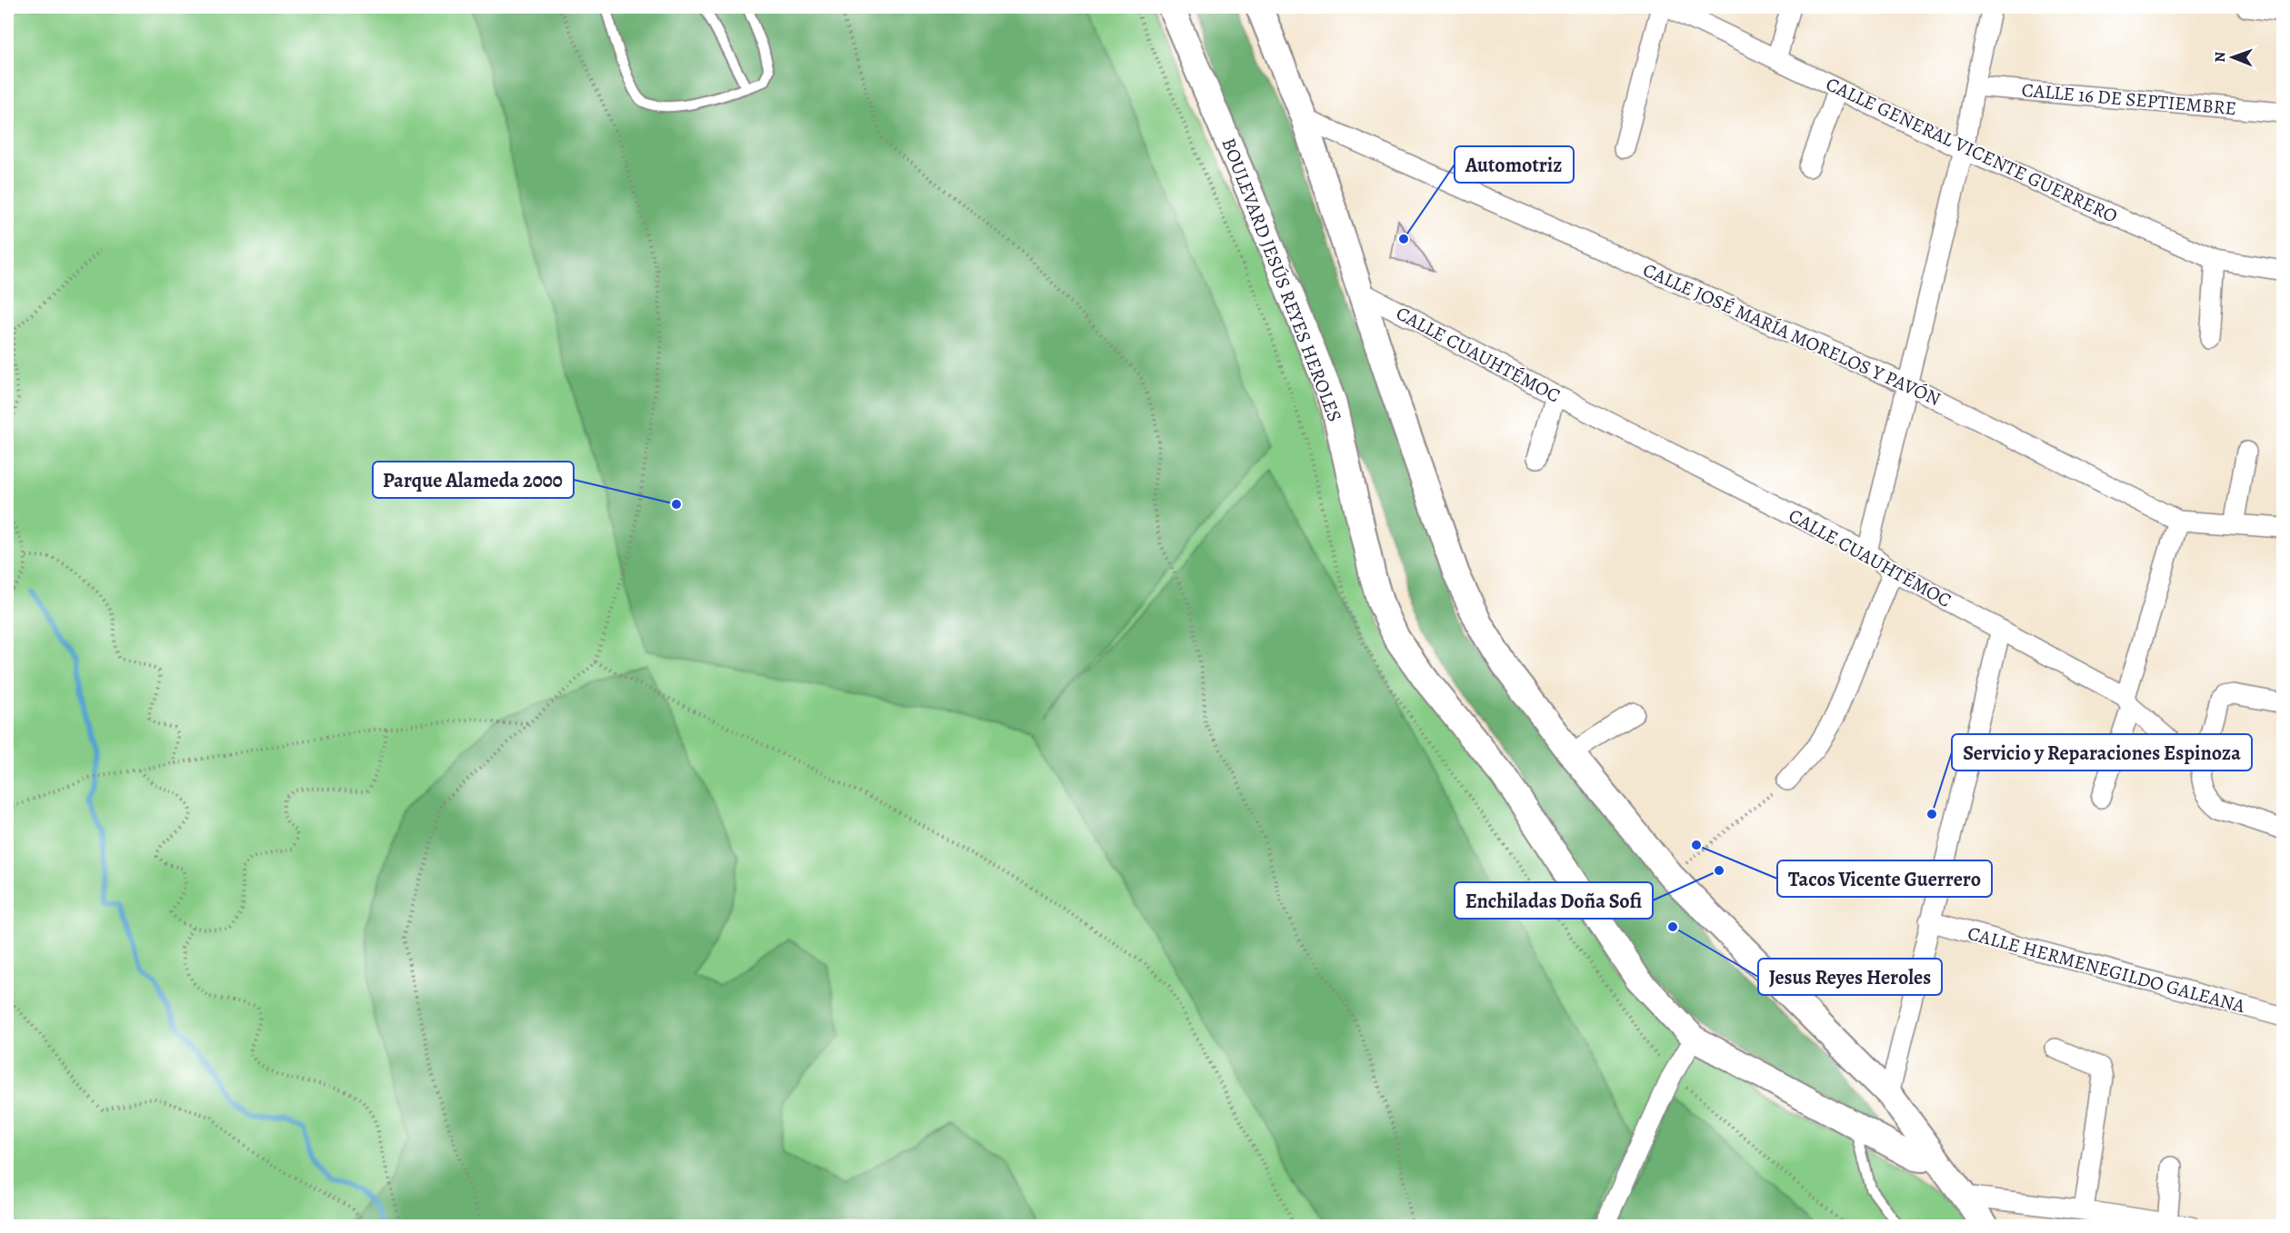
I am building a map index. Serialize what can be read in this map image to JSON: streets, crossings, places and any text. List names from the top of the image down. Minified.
{"streets":{"main road":["BOULEVARD JESÚS REYES HEROLES"],"street":["CALLE 16 DE SEPTIEMBRE","CALLE GENERAL VICENTE GUERRERO","CALLE JOSÉ MARÍA MORELOS Y PAVÓN","CALLE CUAUHTÉMOC","CALLE HERMENEGILDO GALEANA"]},"places":["Automotriz","Parque Alameda 2000","Servicio y Reparaciones Espinoza","Tacos Vicente Guerrero","Enchiladas Doña Sofi","Jesus Reyes Heroles"],"north":"left"}
